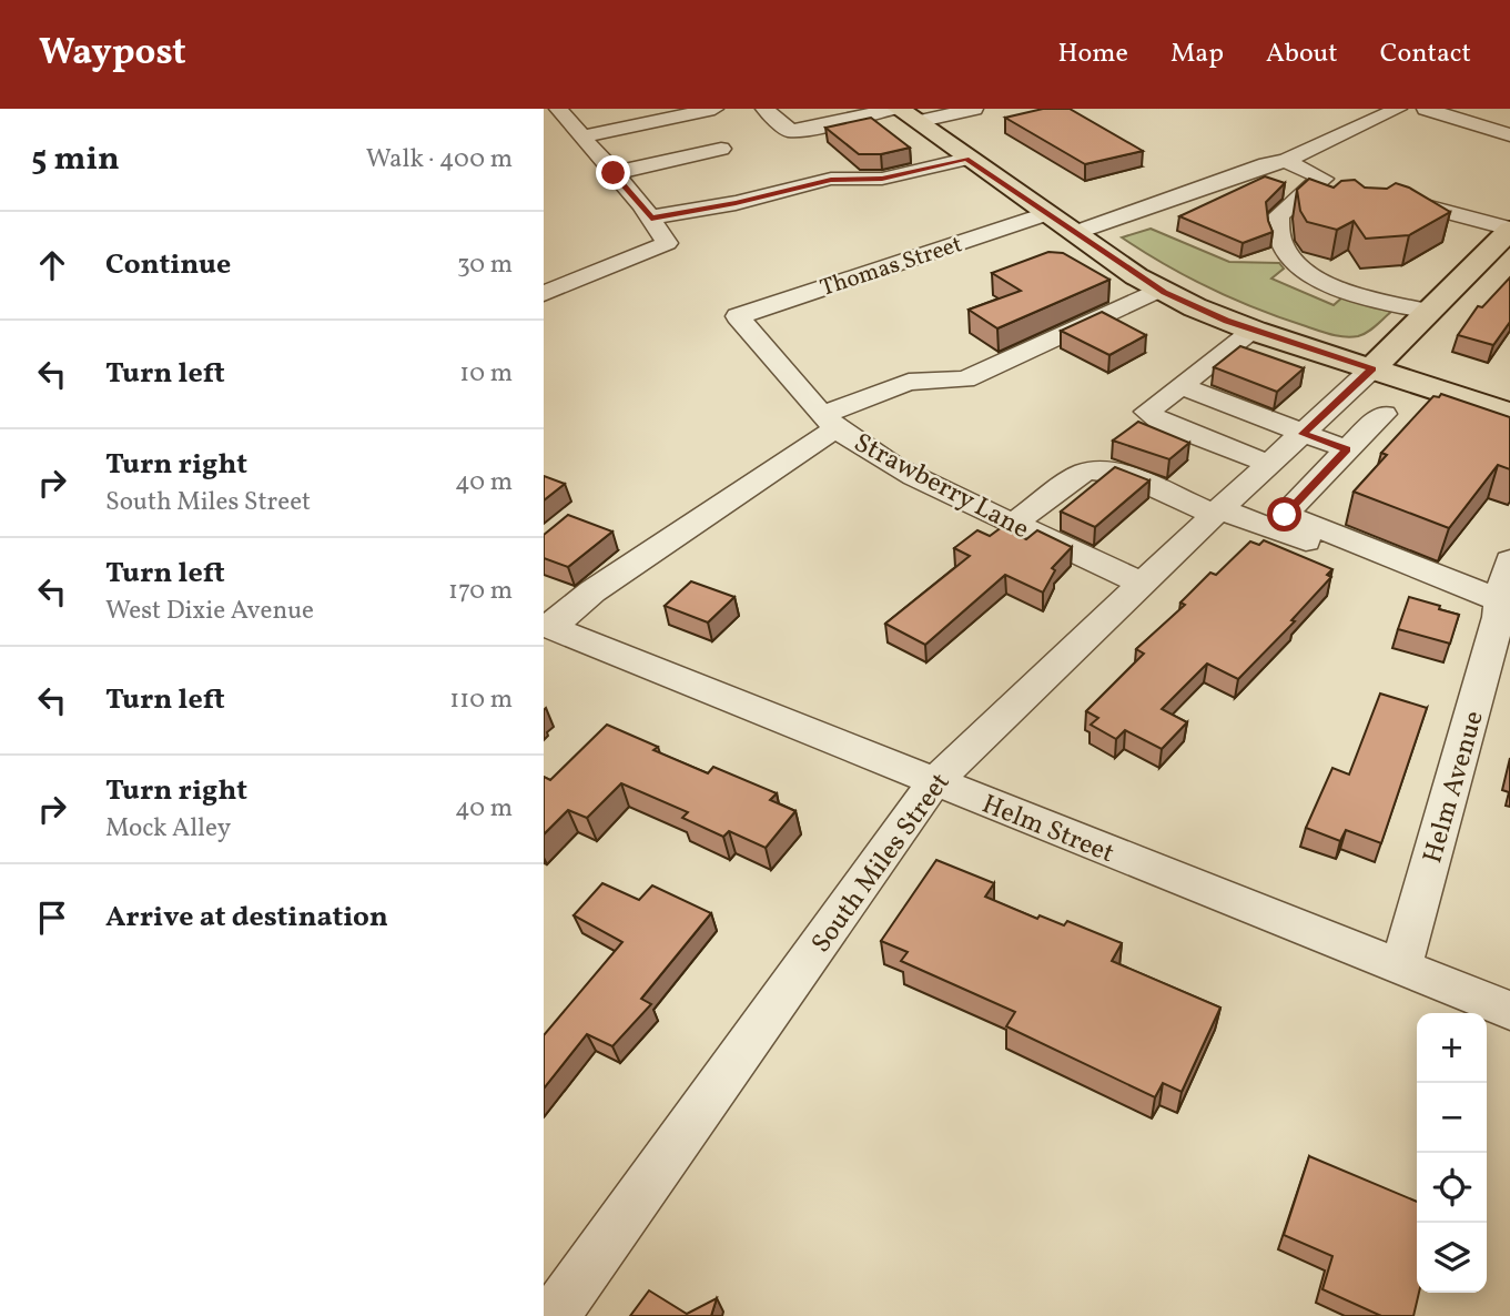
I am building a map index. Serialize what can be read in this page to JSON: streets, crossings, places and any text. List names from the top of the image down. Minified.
{"streets":{"street":["Thomas Street","Strawberry Lane","Helm Avenue","Helm Street","South Miles Street"]},"crossings":[["Thomas Street","Strawberry Lane"],["Strawberry Lane","South Miles Street"],["Helm Avenue","Helm Street"],["Helm Street","South Miles Street"]],"page":{"header":"Waypost","nav":["Home","Map","About","Contact"],"heading":["5 min","Walk · 400 m"],"list":[["Continue","30 m"],["Turn left","10 m"],["Turn right","South Miles Street","40 m"],["Turn left","West Dixie Avenue","170 m"],["Turn left","110 m"],["Turn right","Mock Alley","40 m"],"Arrive at destination"],"map_buttons":["+","−"]}}
